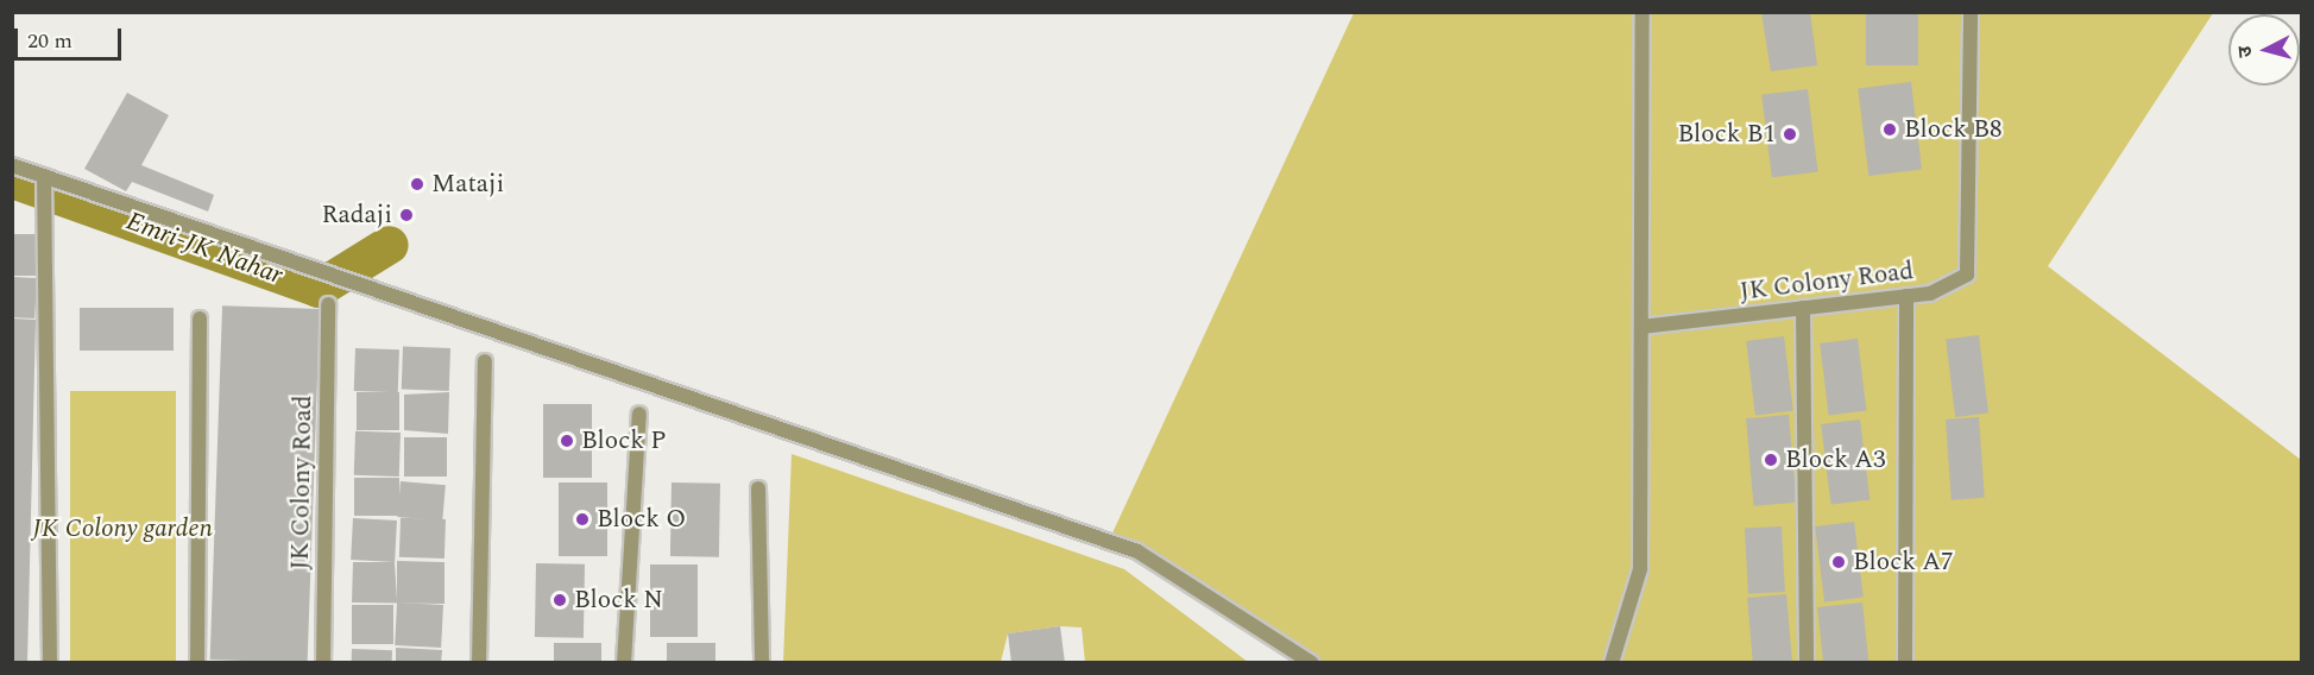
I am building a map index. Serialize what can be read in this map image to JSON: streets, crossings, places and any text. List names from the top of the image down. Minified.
{"streets":{"street":["JK Colony Road"]},"water":["Emri-JK Nahar"],"parks":["JK Colony garden"],"places":["Block B8","Block B1","Mataji","Radaji","Block P","Block A3","Block O","Block A7","Block N"],"scale_bar":"20 m","north":"left"}
